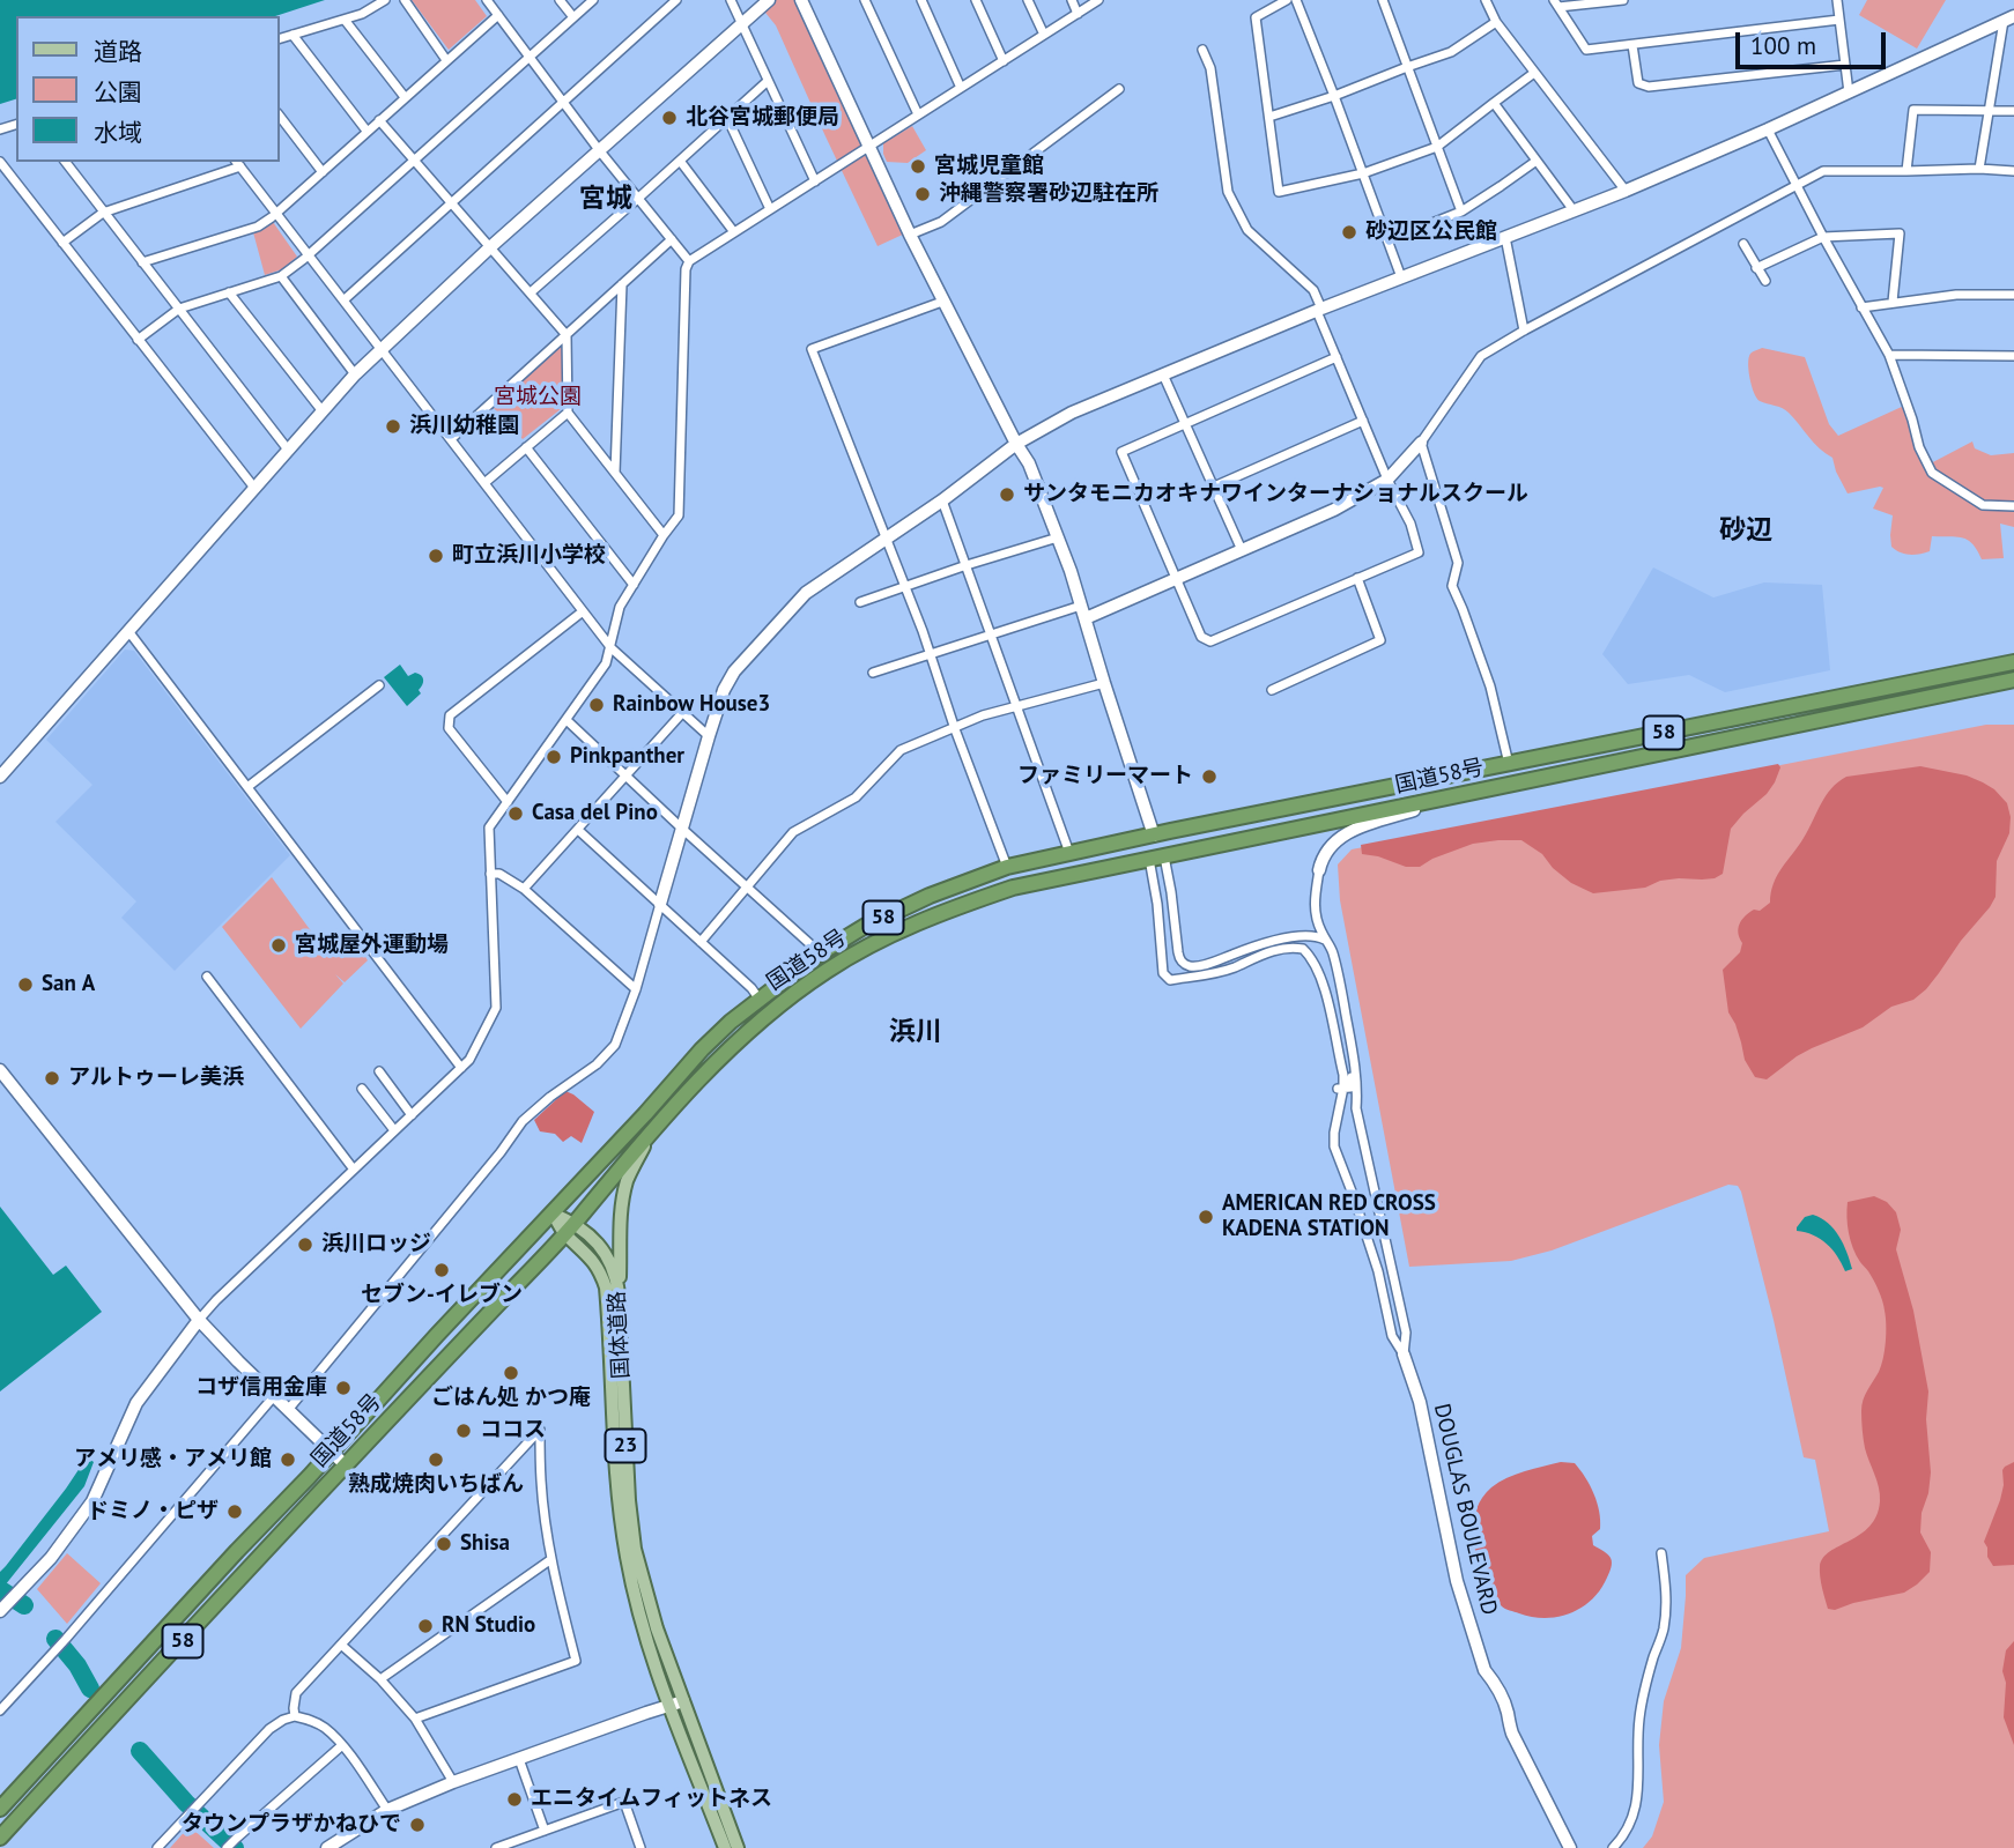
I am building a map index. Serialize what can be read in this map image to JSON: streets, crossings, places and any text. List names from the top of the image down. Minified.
{"streets":{"highway":["58","国道58号"],"main road":["国体道路","23"],"street":["DOUGLAS BOULEVARD"]},"crossings":[["国道58号","国体道路"]],"districts":["宮城","砂辺","浜川"],"parks":["宮城公園"],"places":["北谷宮城郵便局","宮城児童館","沖縄警察署砂辺駐在所","砂辺区公民館","浜川幼稚園","サンタモニカオキナワインターナショナルスクール","町立浜川小学校","Rainbow House3","Pinkpanther","ファミリーマート","Casa del Pino","宮城屋外運動場","San A","アルトゥーレ美浜","AMERICAN RED CROSS KADENA STATION","浜川ロッジ","セブン-イレブン","ごはん処 かつ庵","コザ信用金庫","ココス","アメリ感・アメリ館","熟成焼肉いちばん","ドミノ・ピザ","Shisa","RN Studio","エニタイムフィットネス","タウンプラザかねひで"],"legend":["道路","公園","水域"],"scale_bar":"100 m"}
